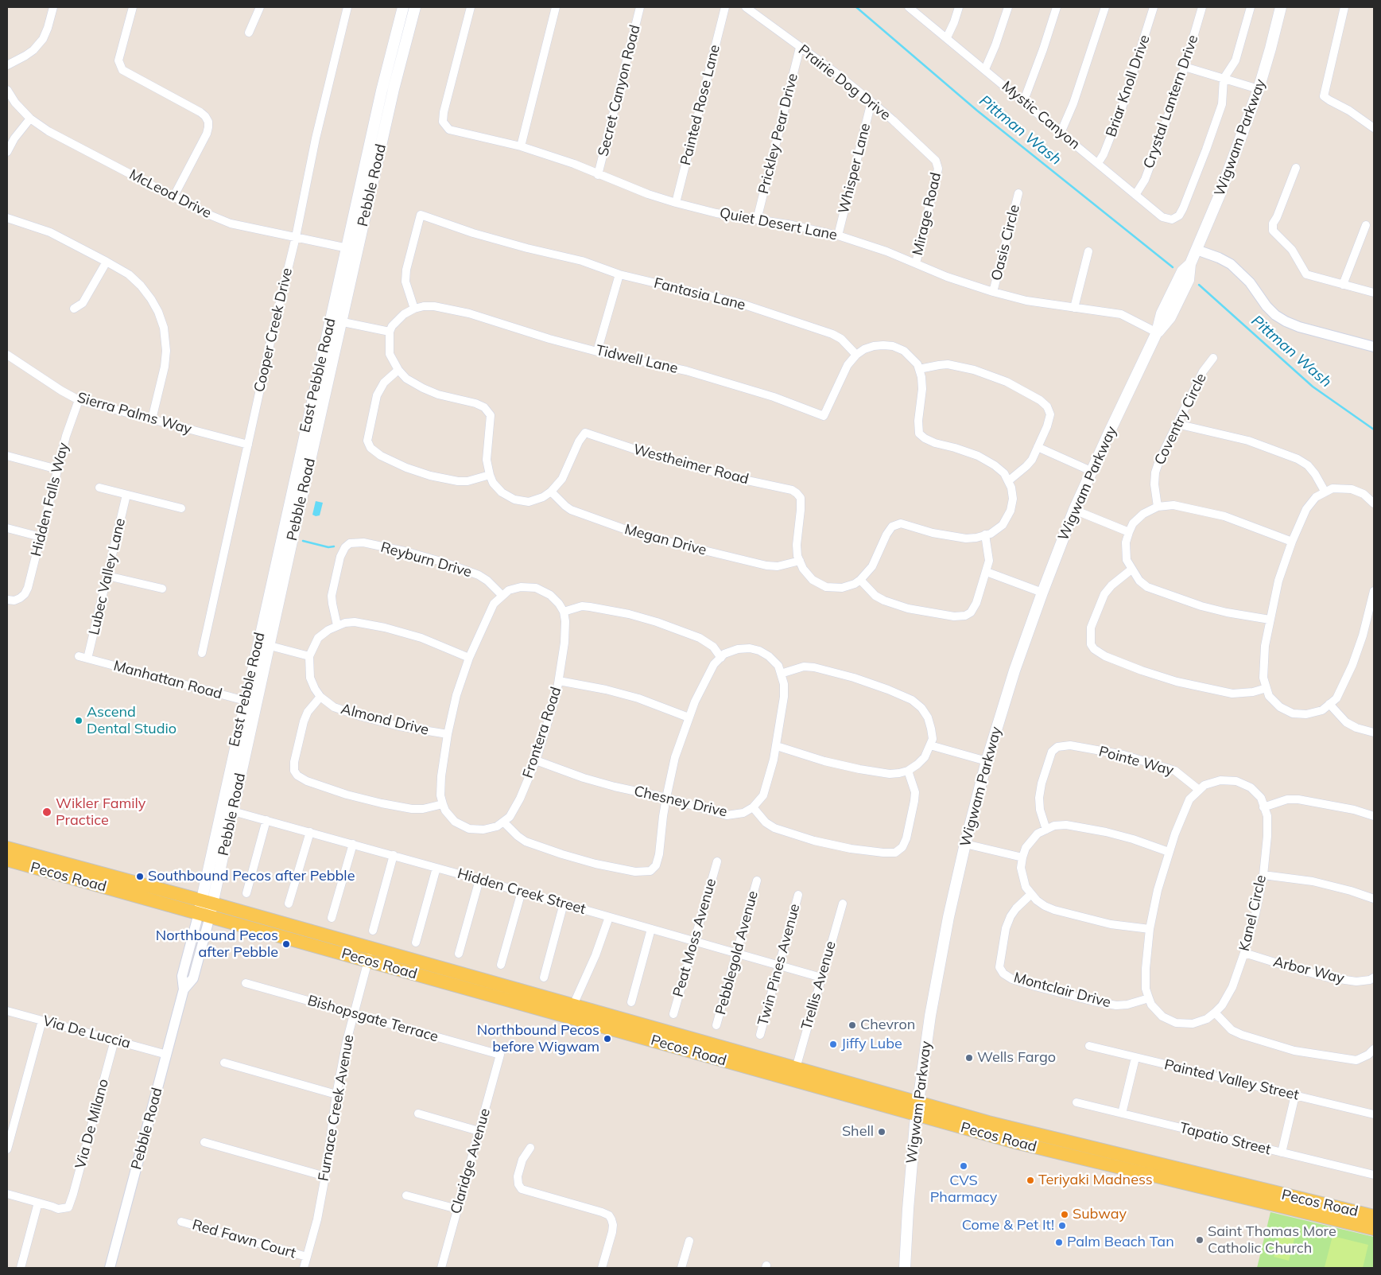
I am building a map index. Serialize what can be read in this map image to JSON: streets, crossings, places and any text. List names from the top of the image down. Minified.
{"streets":{"main road":["Wigwam Parkway","Pebble Road","East Pebble Road","Pecos Road"],"street":["Prairie Dog Drive","Briar Knoll Drive","Secret Canyon Road","Crystal Lantern Drive","Painted Rose Lane","Mystic Canyon","Prickley Pear Drive","Whisper Lane","McLeod Drive","Mirage Road","Quiet Desert Lane","Oasis Circle","Fantasia Lane","Cooper Creek Drive","Tidwell Lane","Sierra Palms Way","Coventry Circle","Westheimer Road","Hidden Falls Way","Megan Drive","Reyburn Drive","Lubec Valley Lane","Manhattan Road","Almond Drive","Frontera Road","Pointe Way","Chesney Drive","Hidden Creek Street","Kanel Circle","Peat Moss Avenue","Pebblegold Avenue","Twin Pines Avenue","Arbor Way","Trellis Avenue","Montclair Drive","Bishopsgate Terrace","Via De Luccia","Painted Valley Street","Furnace Creek Avenue","Via De Milano","Tapatio Street","Claridge Avenue","Red Fawn Court"]},"crossings":[["Prairie Dog Drive","Prickley Pear Drive"],["Prairie Dog Drive","Whisper Lane"],["Prairie Dog Drive","Mirage Road"],["Briar Knoll Drive","Mystic Canyon"],["Secret Canyon Road","Quiet Desert Lane"],["Crystal Lantern Drive","Mystic Canyon"],["Painted Rose Lane","Quiet Desert Lane"],["Prickley Pear Drive","Quiet Desert Lane"],["Wigwam Parkway","Quiet Desert Lane"],["Wigwam Parkway","Pecos Road"],["Whisper Lane","Quiet Desert Lane"],["Pebble Road","McLeod Drive"],["Pebble Road","East Pebble Road"],["Pebble Road","Manhattan Road"],["Pebble Road","Pecos Road"],["Pebble Road","Hidden Creek Street"],["Pebble Road","Via De Luccia"],["McLeod Drive","Cooper Creek Drive"],["McLeod Drive","East Pebble Road"],["Mirage Road","Quiet Desert Lane"],["Quiet Desert Lane","Oasis Circle"],["Fantasia Lane","Tidwell Lane"],["Cooper Creek Drive","Sierra Palms Way"],["East Pebble Road","Manhattan Road"],["East Pebble Road","Pecos Road"],["East Pebble Road","Hidden Creek Street"],["Sierra Palms Way","Hidden Falls Way"],["Westheimer Road","Megan Drive"],["Lubec Valley Lane","Manhattan Road"],["Frontera Road","Chesney Drive"],["Pecos Road","Trellis Avenue"],["Pecos Road","Furnace Creek Avenue"],["Hidden Creek Street","Peat Moss Avenue"],["Hidden Creek Street","Pebblegold Avenue"],["Hidden Creek Street","Twin Pines Avenue"],["Hidden Creek Street","Trellis Avenue"],["Kanel Circle","Arbor Way"],["Bishopsgate Terrace","Furnace Creek Avenue"],["Bishopsgate Terrace","Claridge Avenue"],["Via De Luccia","Via De Milano"],["Furnace Creek Avenue","Red Fawn Court"]],"water":["Pittman Wash"],"places":["Ascend Dental Studio","Wikler Family Practice","Southbound Pecos after Pebble","Northbound Pecos after Pebble","Chevron","Northbound Pecos before Wigwam","Jiffy Lube","Wells Fargo","Shell","CVS Pharmacy","Teriyaki Madness","Subway","Come & Pet It!","Saint Thomas More Catholic Church","Palm Beach Tan"]}
